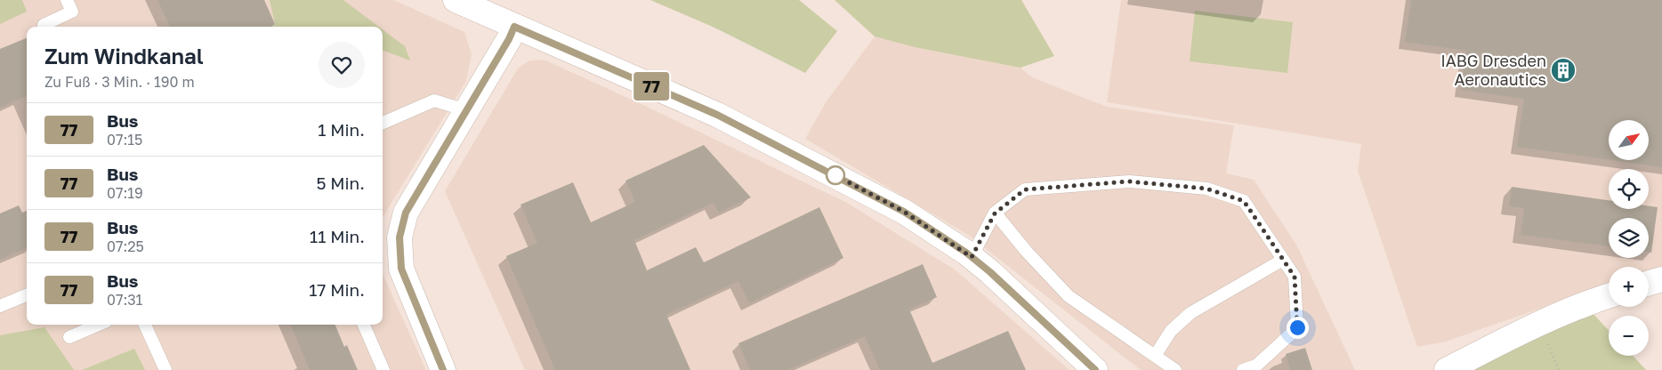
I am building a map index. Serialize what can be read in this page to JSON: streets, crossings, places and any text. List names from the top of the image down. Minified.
{"places":{"building":["IABG Dresden Aeronautics"]},"lines":["bus line 77"],"north":"top right","page":{"on_map":"77","heading":["Zum Windkanal","Zu Fuß · 3 Min. · 190 m"],"list":[{"mark":"77","name":"Bus","note":"07:15","value":"1 Min."},{"mark":"77","name":"Bus","note":"07:19","value":"5 Min."},{"mark":"77","name":"Bus","note":"07:25","value":"11 Min."},{"mark":"77","name":"Bus","note":"07:31","value":"17 Min."}],"map_buttons":["+","−"]}}
